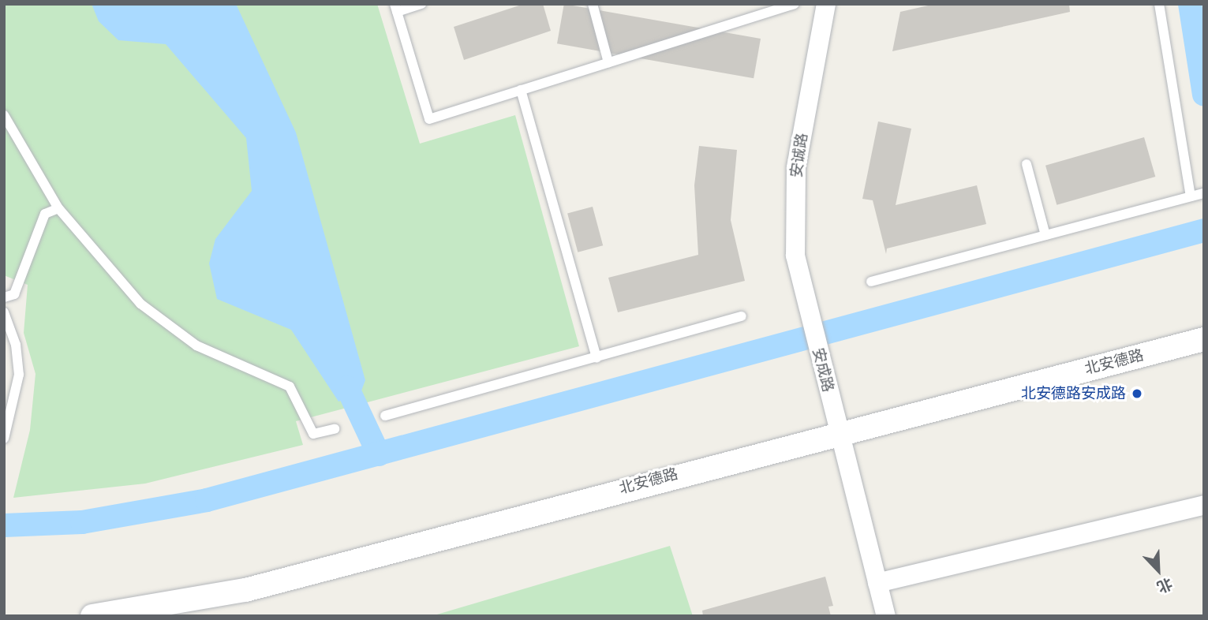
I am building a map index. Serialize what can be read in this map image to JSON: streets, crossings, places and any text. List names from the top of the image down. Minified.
{"streets":{"street":["安诚路","北安德路","安成路"]},"crossings":[["安诚路","安成路"],["北安德路","安成路"]],"places":["北安德路安成路"],"north":"bottom right"}
